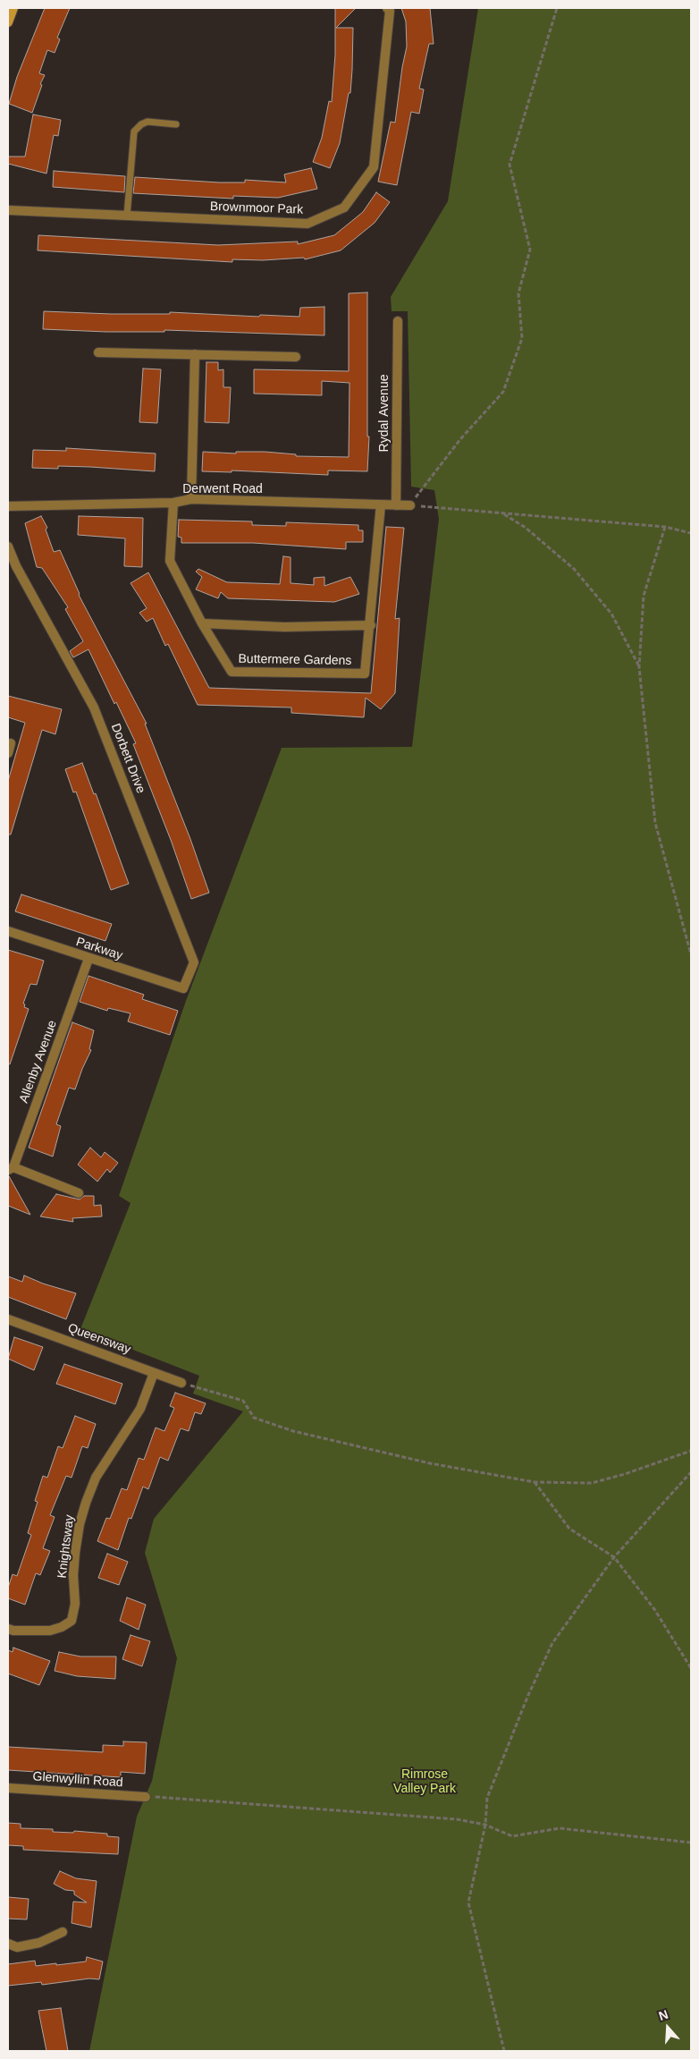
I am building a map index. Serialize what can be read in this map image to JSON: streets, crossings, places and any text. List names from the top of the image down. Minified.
{"streets":{"street":["Brownmoor Park","Rydal Avenue","Derwent Road","Buttermere Gardens","Dorbett Drive","Parkway","Allenby Avenue","Queensway","Knightsway","Glenwyllin Road"]},"crossings":[["Rydal Avenue","Derwent Road"],["Derwent Road","Buttermere Gardens"],["Dorbett Drive","Parkway"],["Parkway","Allenby Avenue"],["Queensway","Knightsway"]],"parks":["Rimrose Valley Park"],"north":"top"}
